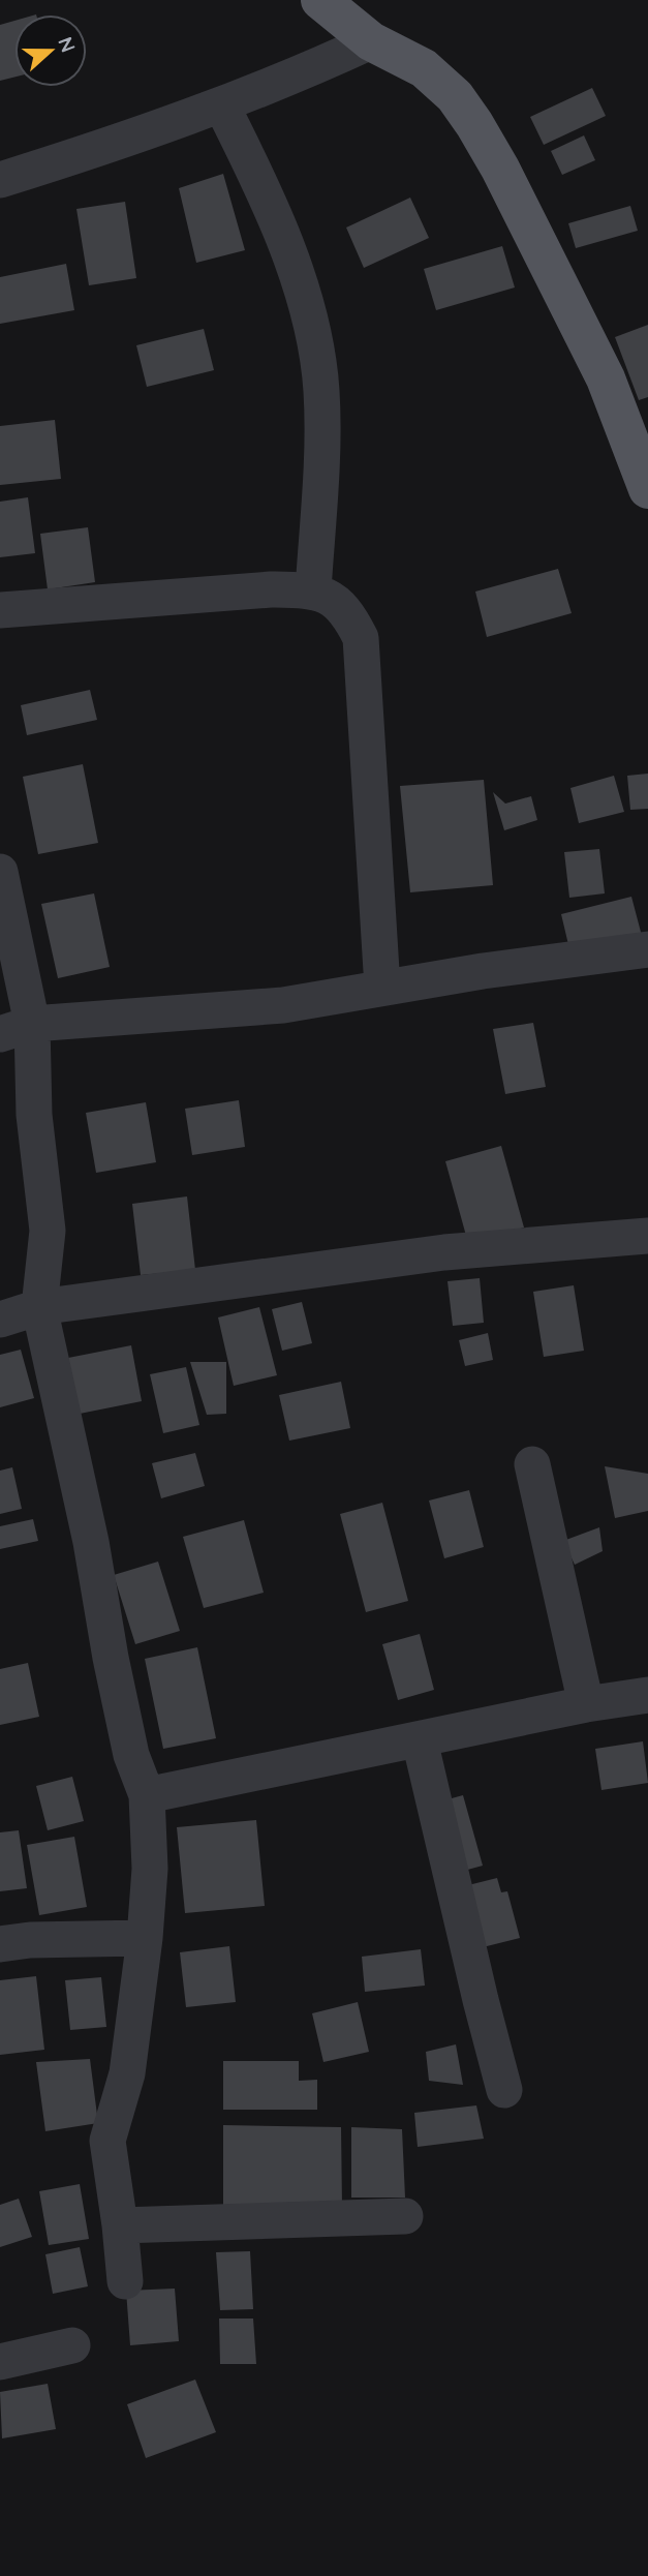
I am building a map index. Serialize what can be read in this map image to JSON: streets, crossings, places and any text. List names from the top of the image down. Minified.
{"north":"right"}
